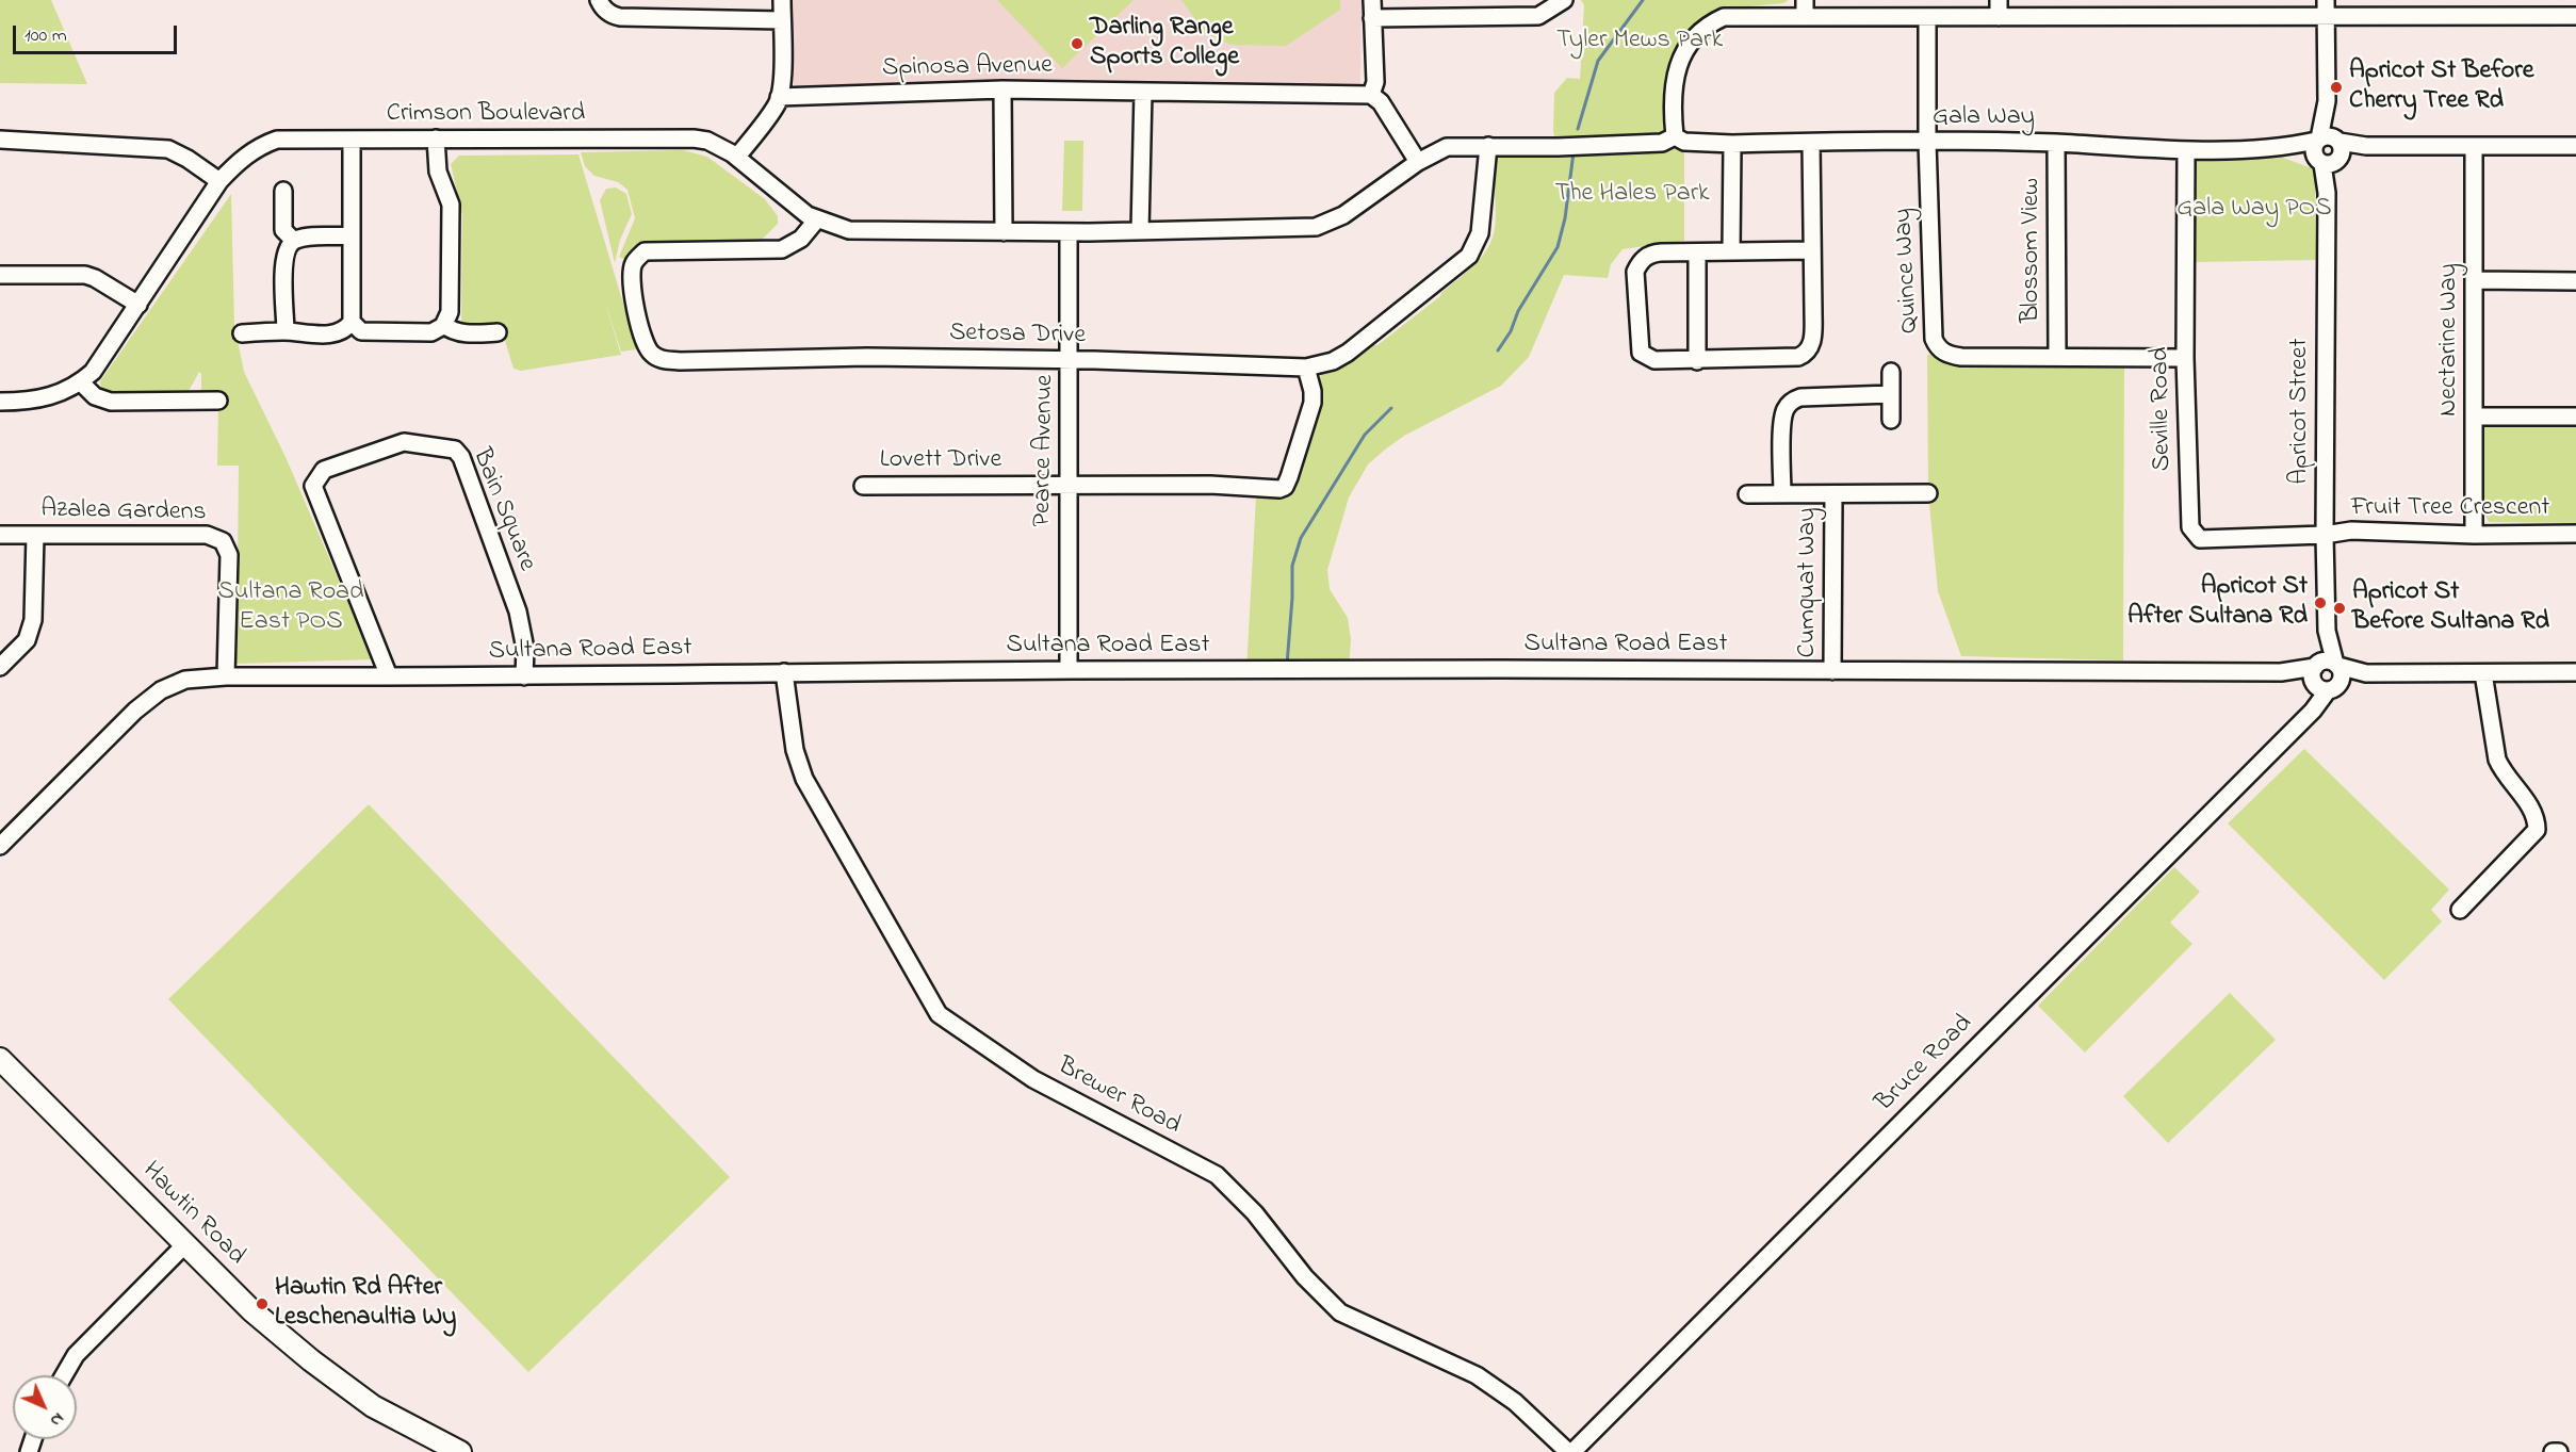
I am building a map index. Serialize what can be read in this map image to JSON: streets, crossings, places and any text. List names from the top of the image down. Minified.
{"streets":{"main road":["Hawtin Road"],"street":["Spinosa Avenue","Crimson Boulevard","Gala Way","Blossom View","Quince Way","Setosa Drive","Nectarine Way","Seville Road","Apricot Street","Pearce Avenue","Lovett Drive","Fruit Tree Crescent","Bain Square","Azalea Gardens","Cumquat Way","Sultana Road East","Bruce Road","Brewer Road"]},"crossings":[["Crimson Boulevard","Setosa Drive"],["Crimson Boulevard","Pearce Avenue"],["Gala Way","Blossom View"],["Gala Way","Quince Way"],["Gala Way","Setosa Drive"],["Gala Way","Nectarine Way"],["Gala Way","Seville Road"],["Gala Way","Apricot Street"],["Blossom View","Quince Way"],["Quince Way","Seville Road"],["Setosa Drive","Pearce Avenue"],["Setosa Drive","Lovett Drive"],["Nectarine Way","Fruit Tree Crescent"],["Seville Road","Apricot Street"],["Seville Road","Fruit Tree Crescent"],["Apricot Street","Fruit Tree Crescent"],["Apricot Street","Sultana Road East"],["Apricot Street","Bruce Road"],["Pearce Avenue","Lovett Drive"],["Pearce Avenue","Sultana Road East"],["Bain Square","Sultana Road East"],["Azalea Gardens","Sultana Road East"],["Cumquat Way","Sultana Road East"],["Sultana Road East","Bruce Road"],["Sultana Road East","Brewer Road"],["Bruce Road","Brewer Road"]],"parks":["Tyler Mews Park","The Hales Park","Gala Way POS","Sultana Road East POS"],"places":["Darling Range Sports College","Apricot St Before Cherry Tree Rd","Apricot St After Sultana Rd","Apricot St Before Sultana Rd","Hawtin Rd After Leschenaultia Wy"],"scale_bar":"100 m","north":"bottom right"}
